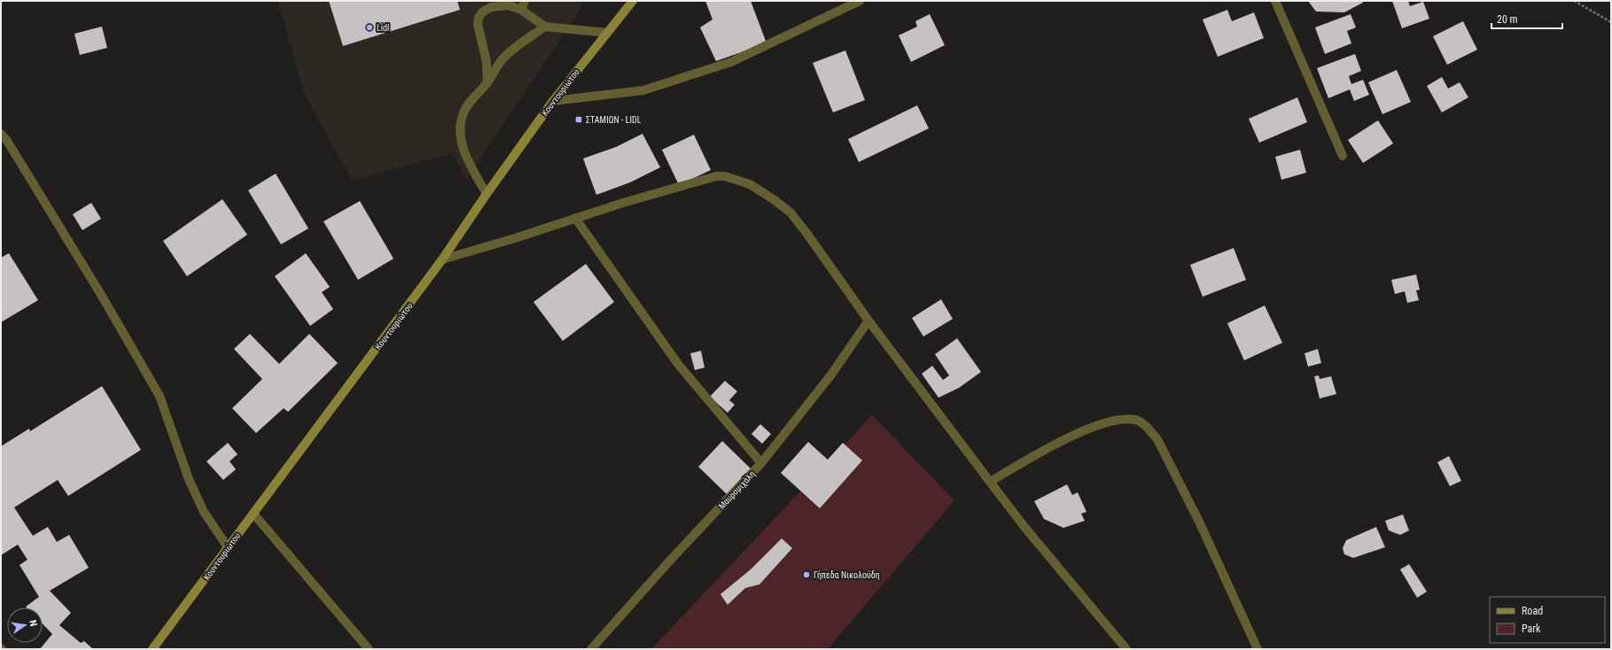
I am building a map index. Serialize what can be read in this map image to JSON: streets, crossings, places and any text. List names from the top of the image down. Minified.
{"streets":{"main road":["Κουντουριώτου"],"street":["Μαυρομιχάλη"]},"places":{"other":["Lidl","Γήπεδα Νικολούδη"],"transit":["ΣΤΑΜΙΩΝ - LIDL"]},"legend":["Road","Park"],"scale_bar":"20 m","north":"right"}
